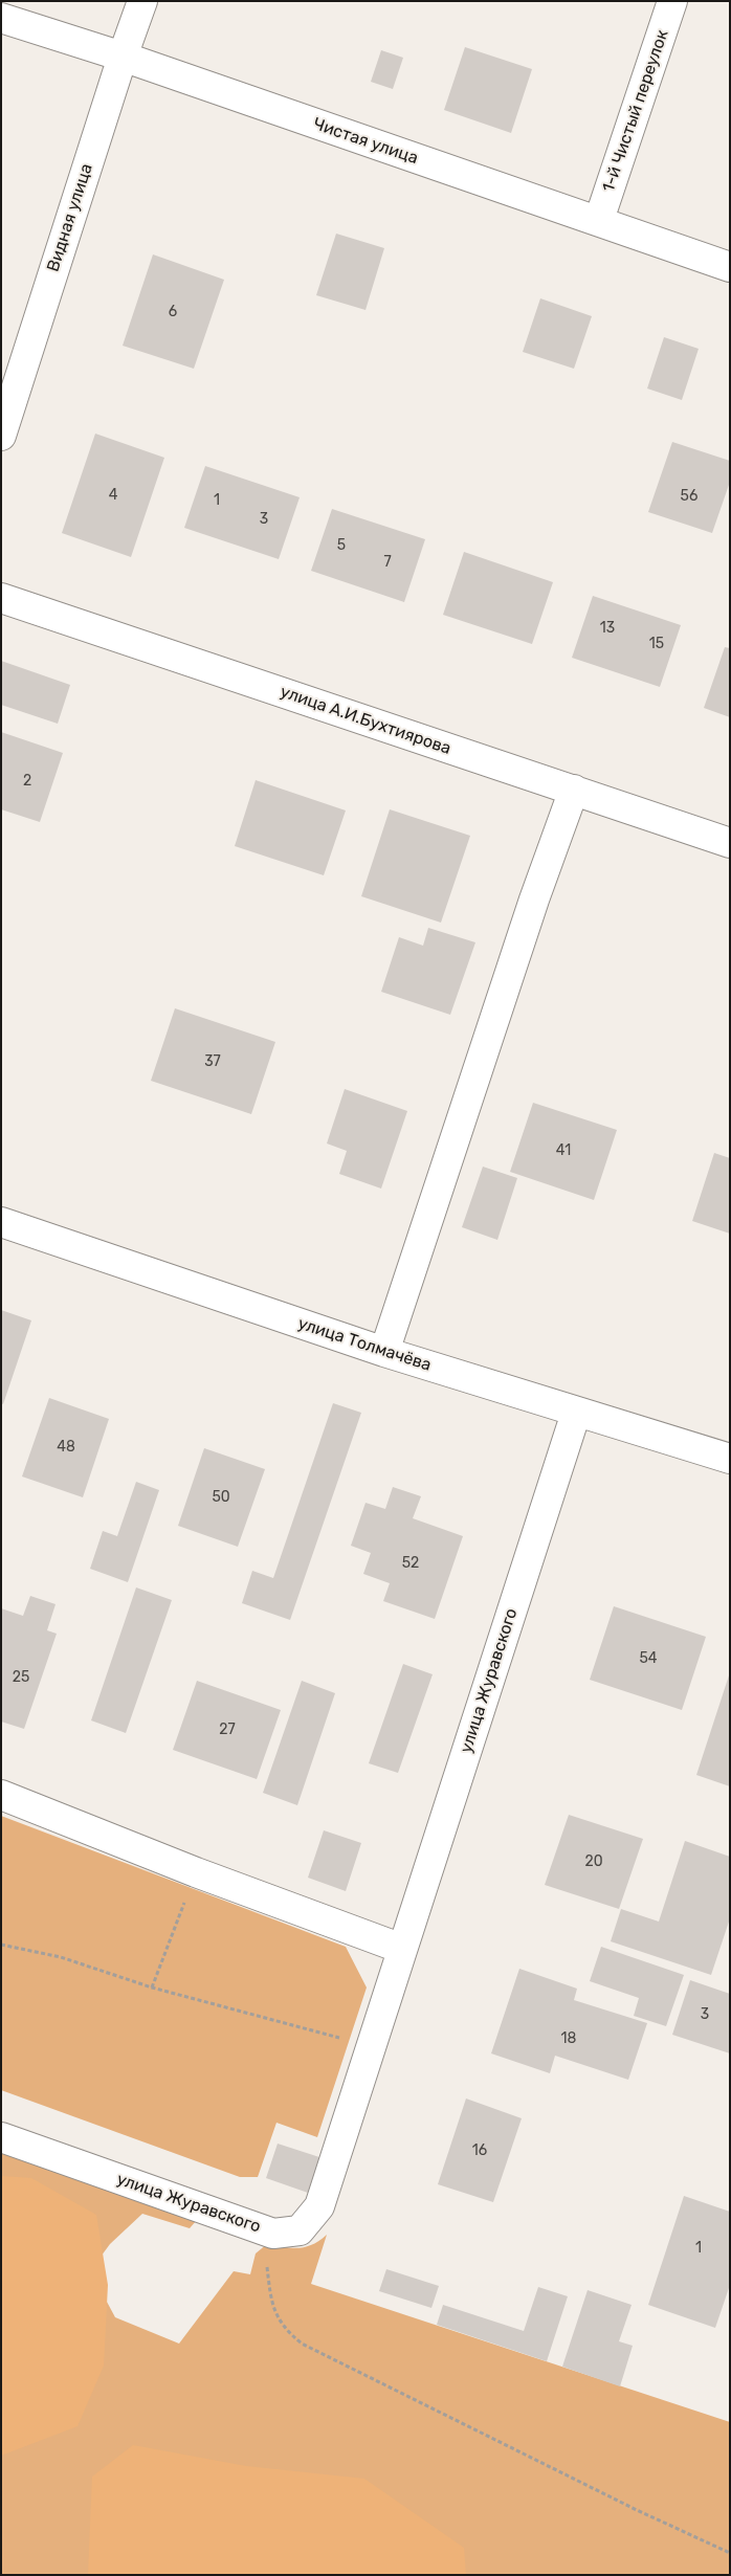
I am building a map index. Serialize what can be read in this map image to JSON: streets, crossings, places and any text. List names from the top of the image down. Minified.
{"streets":{"street":["1-й Чистый переулок","Чистая улица","Видная улица","улица А.И.Бухтиярова","улица Толмачёва","улица Журавского"]},"crossings":[["1-й Чистый переулок","Чистая улица"],["Чистая улица","Видная улица"],["улица Толмачёва","улица Журавского"]],"house_numbers":["6","4","56","1","3","5","7","13","15","2","37","41","48","50","52","54","25","27","20","3","18","16","1"]}
